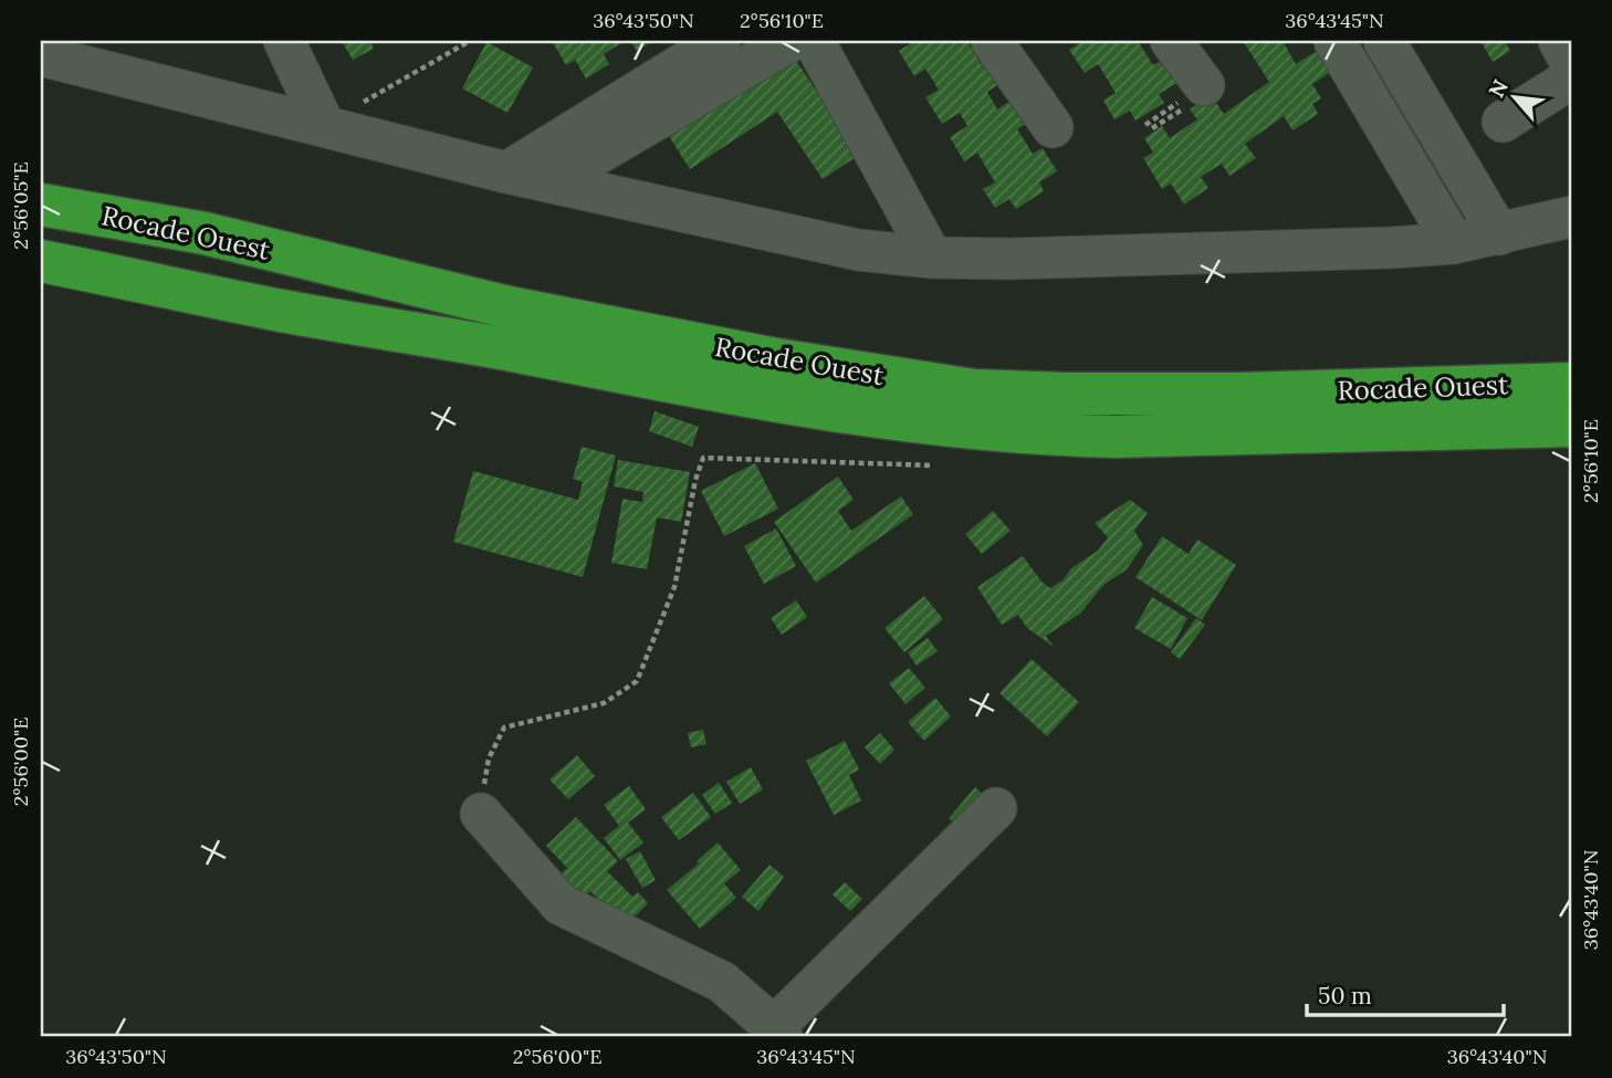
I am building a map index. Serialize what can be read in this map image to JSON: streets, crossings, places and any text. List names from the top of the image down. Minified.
{"streets":{"highway":["Rocade Ouest"]},"scale_bar":"50 m","north":"top left","coordinates":["36°43'50\"N","2°56'10\"E","36°43'45\"N","2°56'05\"E","2°56'00\"E","36°43'40\"N"]}
